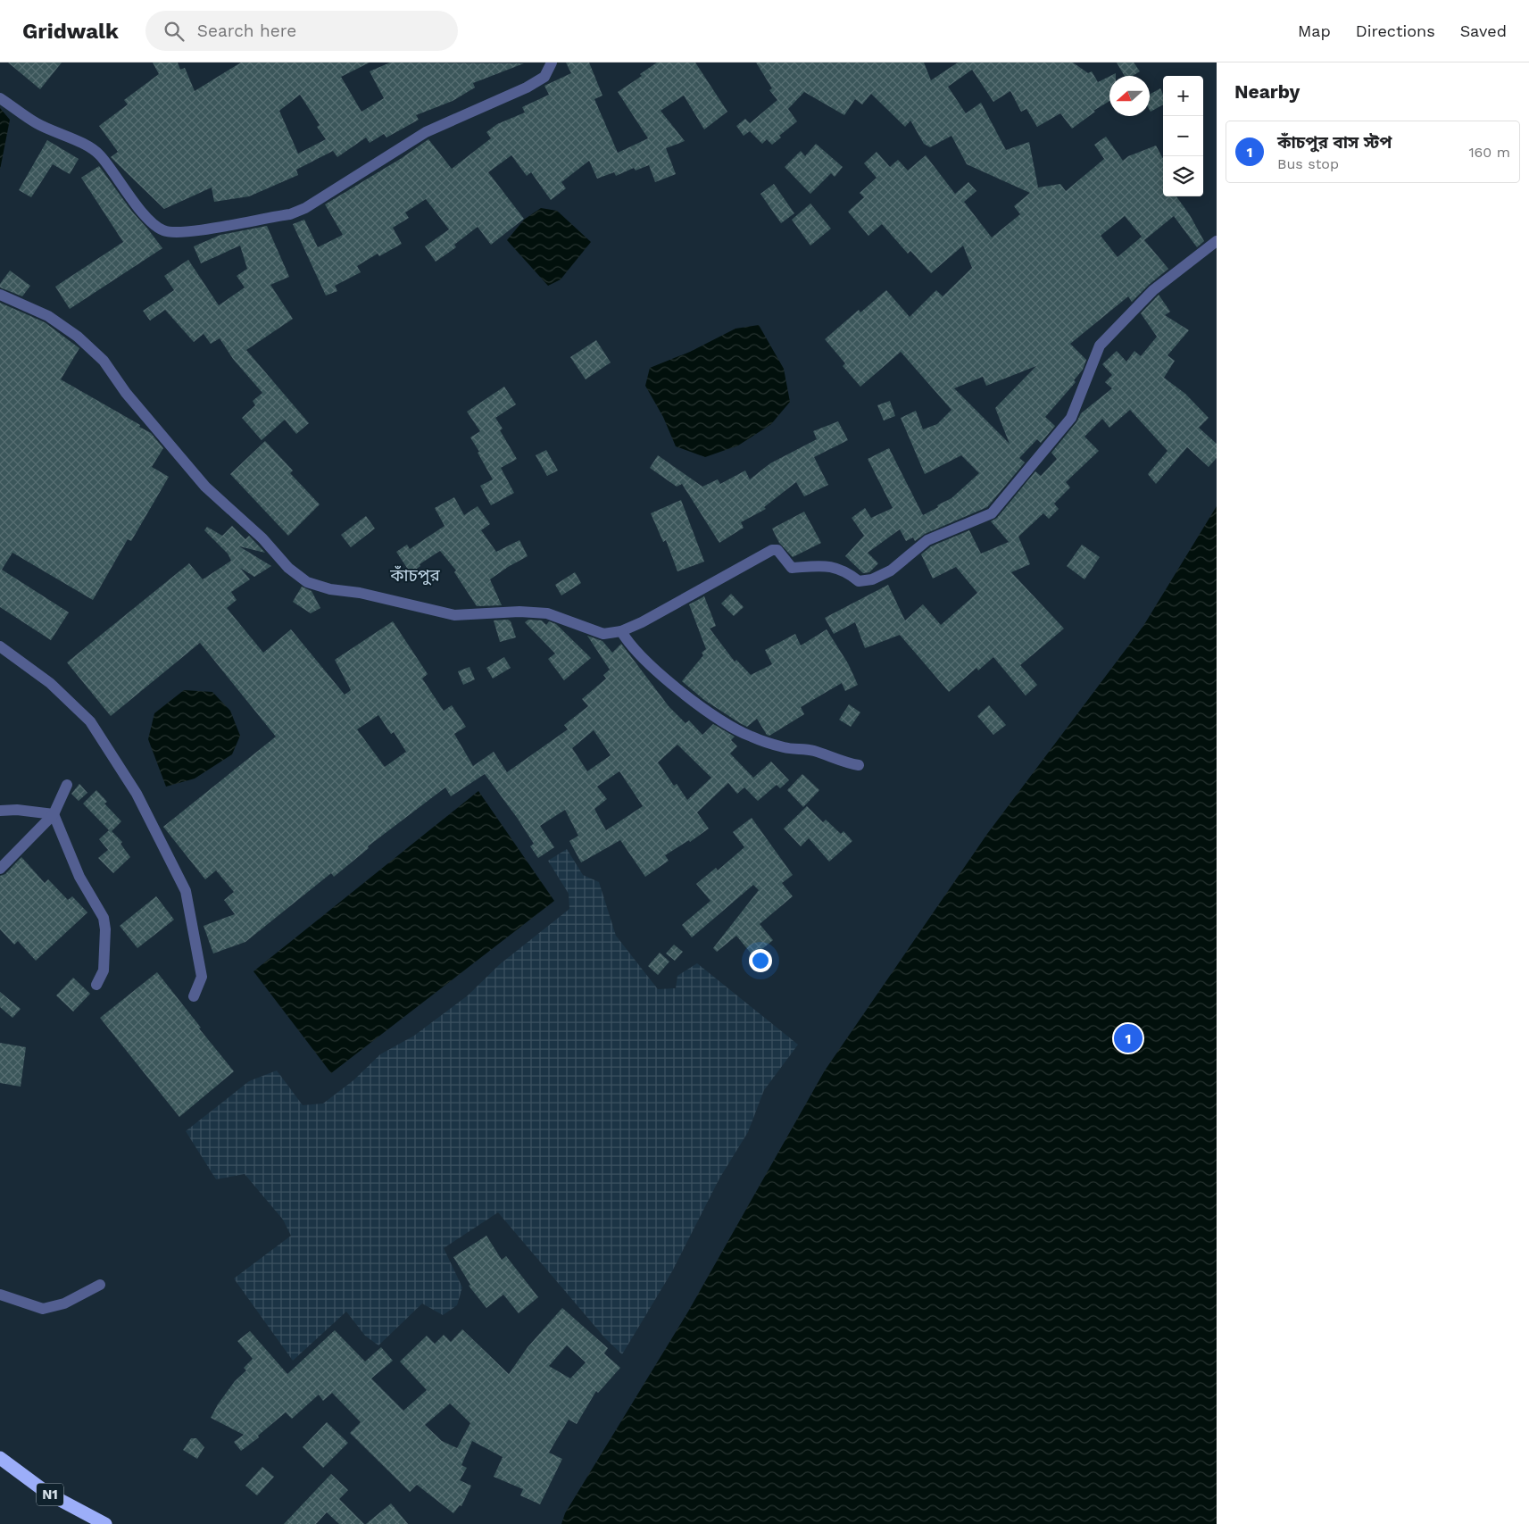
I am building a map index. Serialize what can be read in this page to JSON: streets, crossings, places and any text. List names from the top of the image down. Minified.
{"streets":{"highway":["N1"]},"districts":["কাঁচপুর"],"north":"left","page":{"header":"Gridwalk","search":"Search here","nav":["Map","Directions","Saved"],"heading":"Nearby","map_buttons":["+","−"],"list":[{"mark":"1","name":"কাঁচপুর বাস স্টপ","note":"Bus stop","value":"160 m"}],"pins":"1"}}
